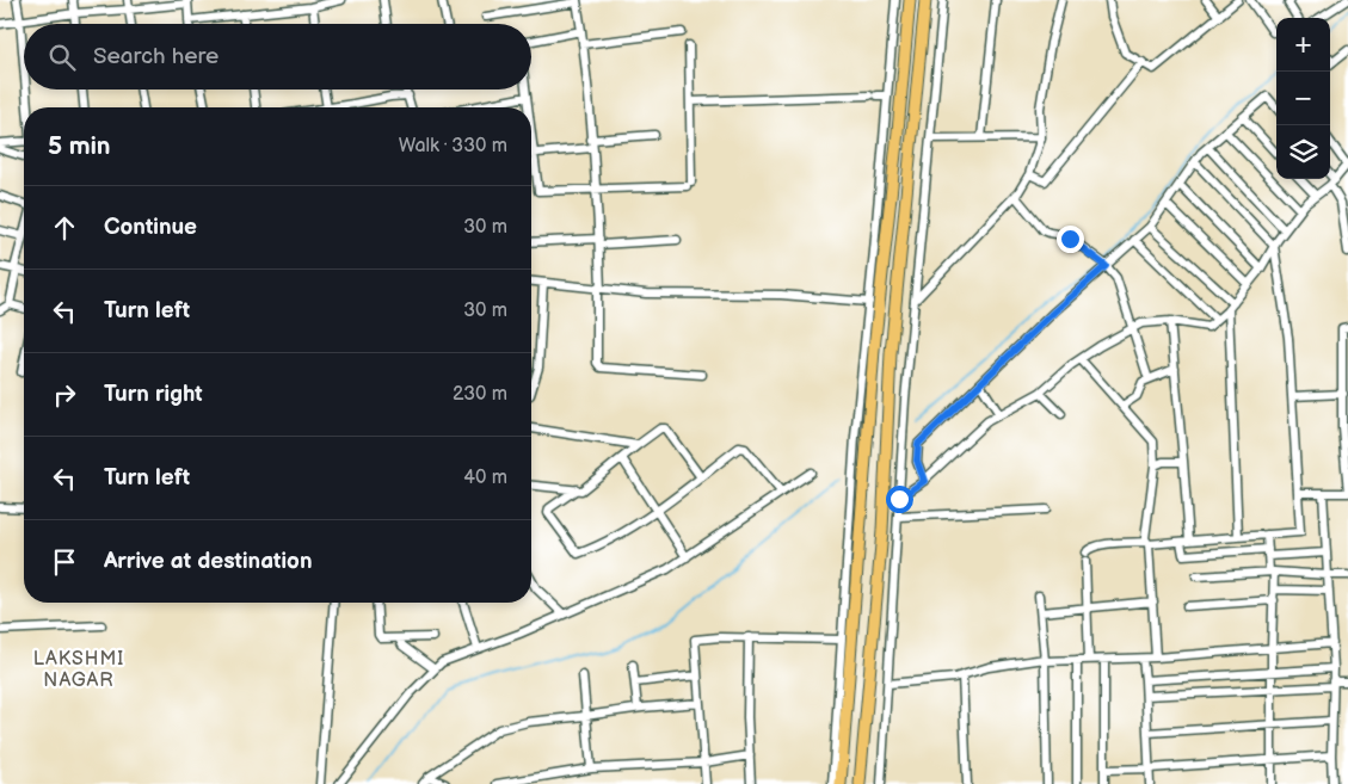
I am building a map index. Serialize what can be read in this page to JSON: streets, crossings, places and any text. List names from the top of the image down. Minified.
{"districts":["LAKSHMI NAGAR"],"page":{"map_buttons":["+","−"],"search":"Search here","heading":["5 min","Walk · 330 m"],"list":[["Continue","30 m"],["Turn left","30 m"],["Turn right","230 m"],["Turn left","40 m"],"Arrive at destination"]}}
